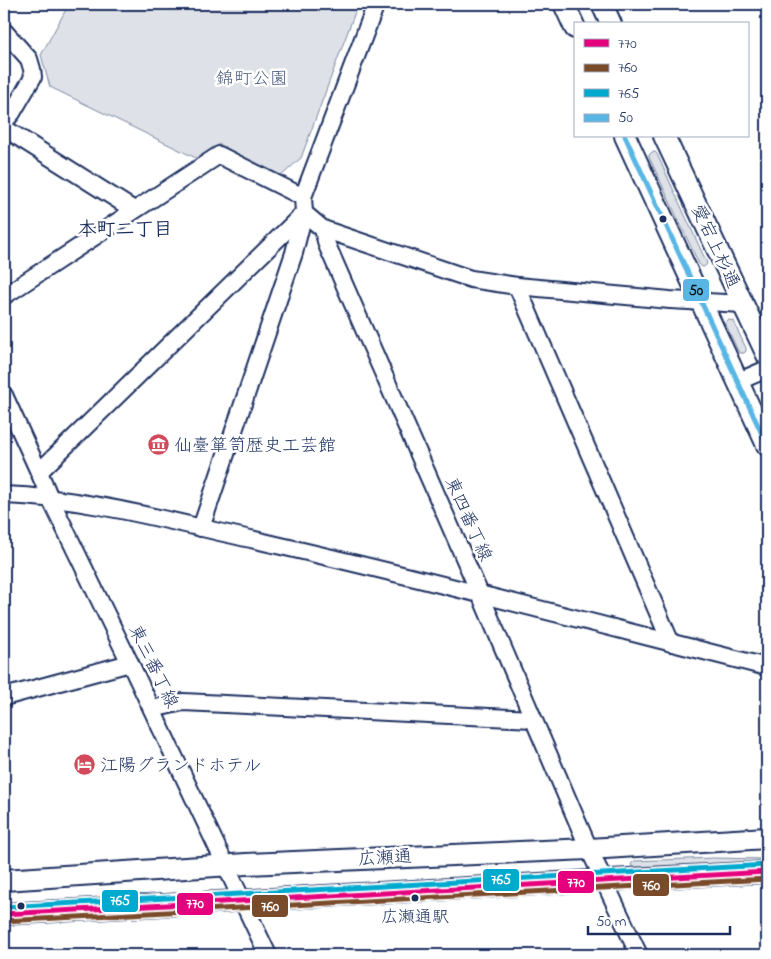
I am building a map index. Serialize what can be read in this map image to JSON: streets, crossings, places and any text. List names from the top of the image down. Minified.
{"streets":{"street":["愛宕上杉通","東四番丁線","東三番丁線","広瀬通"]},"crossings":[["東四番丁線","広瀬通"],["東三番丁線","広瀬通"]],"districts":["本町二丁目"],"parks":["錦町公園"],"places":{"museum":["仙臺箪笥歴史工芸館"],"hotel":["江陽グランドホテル"],"other":["広瀬通駅"]},"lines":["transit line 50","transit line 765","transit line 770","transit line 760"],"legend":["770","760","765","50"],"scale_bar":"50 m"}
